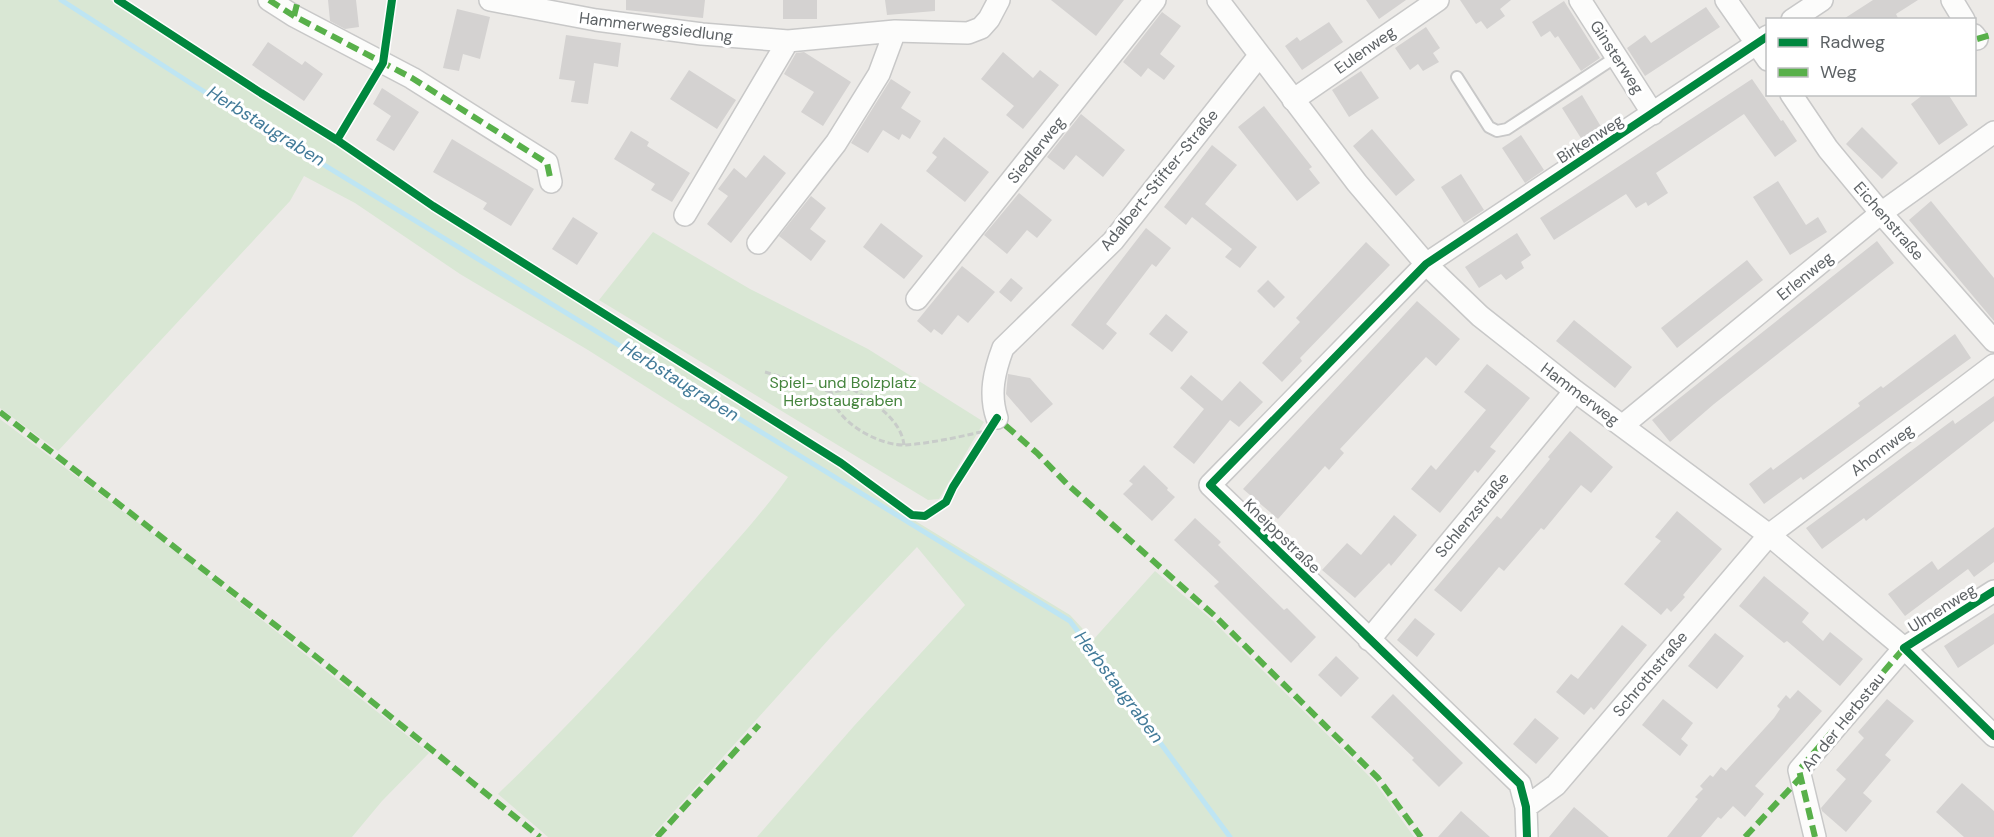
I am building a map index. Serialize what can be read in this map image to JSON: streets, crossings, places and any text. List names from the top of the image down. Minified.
{"streets":{"street":["Hammerwegsiedlung","Eulenweg","Ginsterweg","Birkenweg","Siedlerweg","Adalbert-Stifter-Straße","Eichenstraße","Erlenweg","Hammerweg","Ahornweg","Schlenzstraße","Kneippstraße","Ulmenweg","Schrothstraße","An der Herbstau"]},"crossings":[["Eulenweg","Hammerweg"],["Ginsterweg","Birkenweg"],["Birkenweg","Hammerweg"],["Birkenweg","Kneippstraße"],["Adalbert-Stifter-Straße","Hammerweg"],["Eichenstraße","Erlenweg"],["Erlenweg","Hammerweg"],["Hammerweg","Ahornweg"],["Hammerweg","Schlenzstraße"],["Hammerweg","Kneippstraße"],["Hammerweg","Ulmenweg"],["Hammerweg","Schrothstraße"],["Hammerweg","An der Herbstau"],["Ahornweg","Schrothstraße"],["Schlenzstraße","Kneippstraße"],["Kneippstraße","Schrothstraße"],["Ulmenweg","An der Herbstau"]],"water":["Herbstaugraben"],"parks":["Spiel- und Bolzplatz Herbstaugraben"],"legend":["Radweg","Weg"]}
